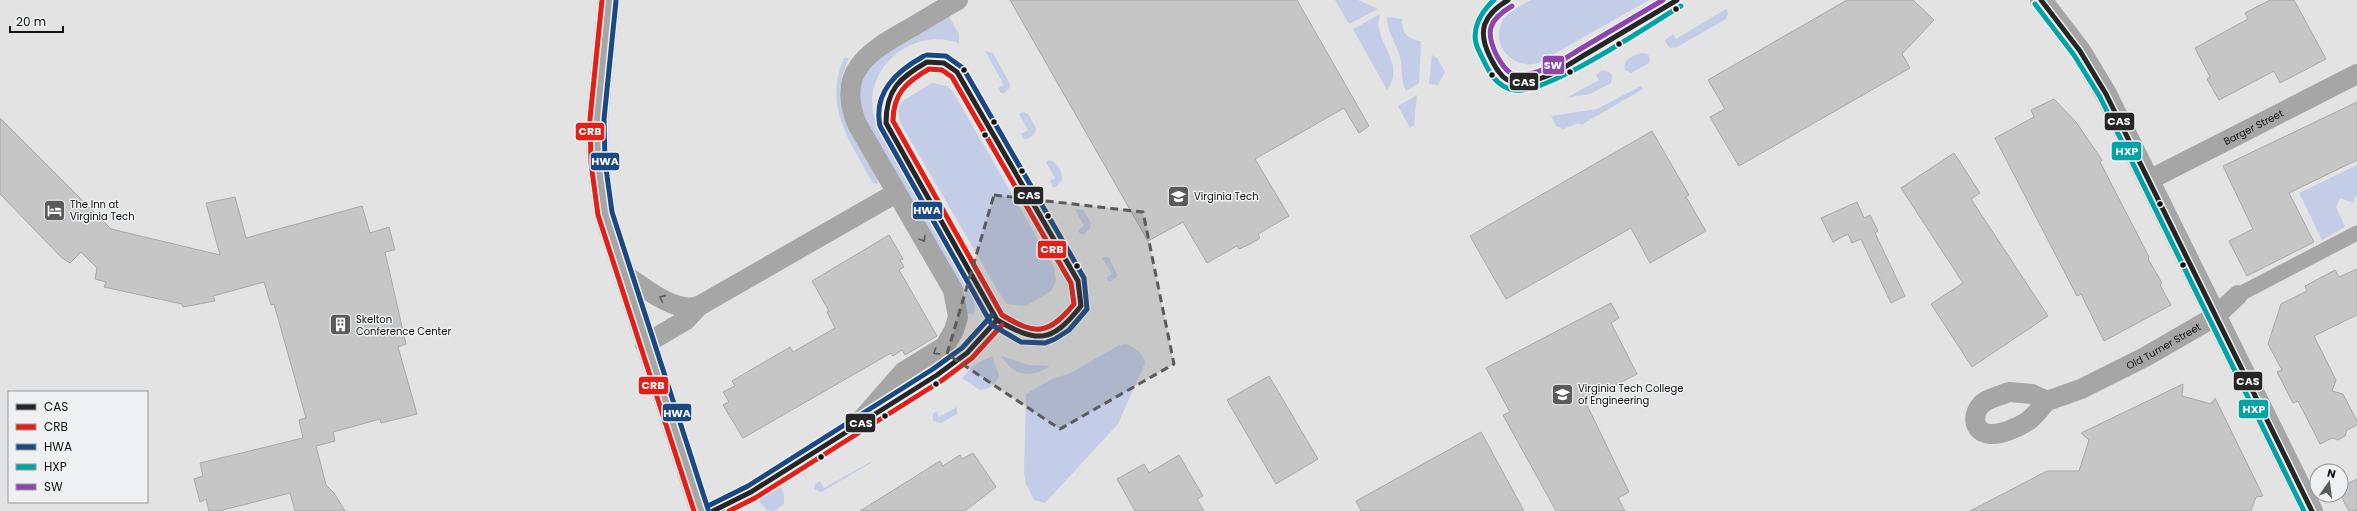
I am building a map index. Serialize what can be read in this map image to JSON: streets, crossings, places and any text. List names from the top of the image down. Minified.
{"streets":{"street":["Barger Street","Old Turner Street"]},"places":{"school or university":["Virginia Tech","Virginia Tech College of Engineering"],"hotel":["The Inn at Virginia Tech"],"building":["Skelton Conference Center"]},"lines":["transit line CAS","transit line CRB","transit line HXP","transit line SW","transit line HWA"],"legend":["CAS","CRB","HWA","HXP","SW"],"scale_bar":"20 m","north":"top"}
